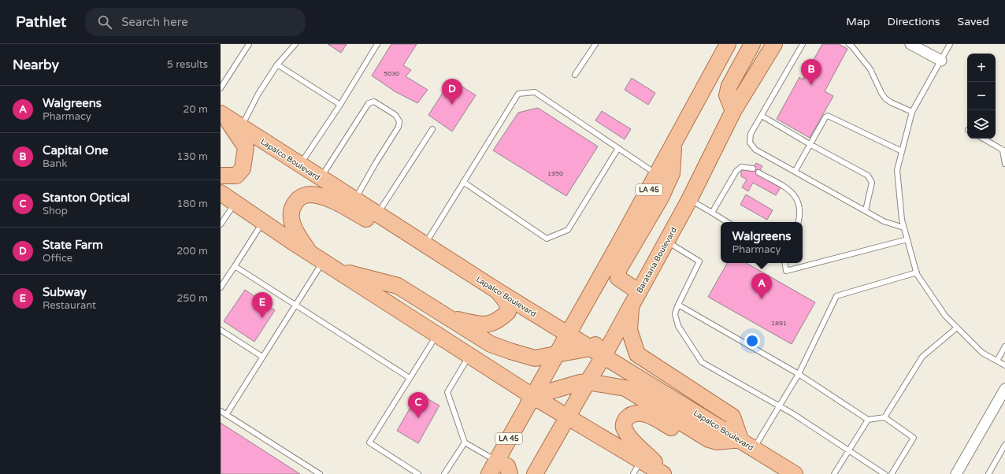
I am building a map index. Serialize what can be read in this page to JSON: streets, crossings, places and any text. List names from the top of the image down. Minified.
{"streets":{"main road":["Lapalco Boulevard","LA 45","Barataria Boulevard"]},"crossings":[["Lapalco Boulevard","LA 45"],["Lapalco Boulevard","Barataria Boulevard"]],"house_numbers":["5030","1950","1891"],"page":{"header":"Pathlet","search":"Search here","nav":["Map","Directions","Saved"],"heading":["Nearby","5 results"],"map_buttons":["+","−"],"pins":["B","D","A","E","C"],"list":[{"mark":"A","name":"Walgreens","note":"Pharmacy","value":"20 m"},{"mark":"B","name":"Capital One","note":"Bank","value":"130 m"},{"mark":"C","name":"Stanton Optical","note":"Shop","value":"180 m"},{"mark":"D","name":"State Farm","note":"Office","value":"200 m"},{"mark":"E","name":"Subway","note":"Restaurant","value":"250 m"}],"popup":["Walgreens","Pharmacy"]}}
